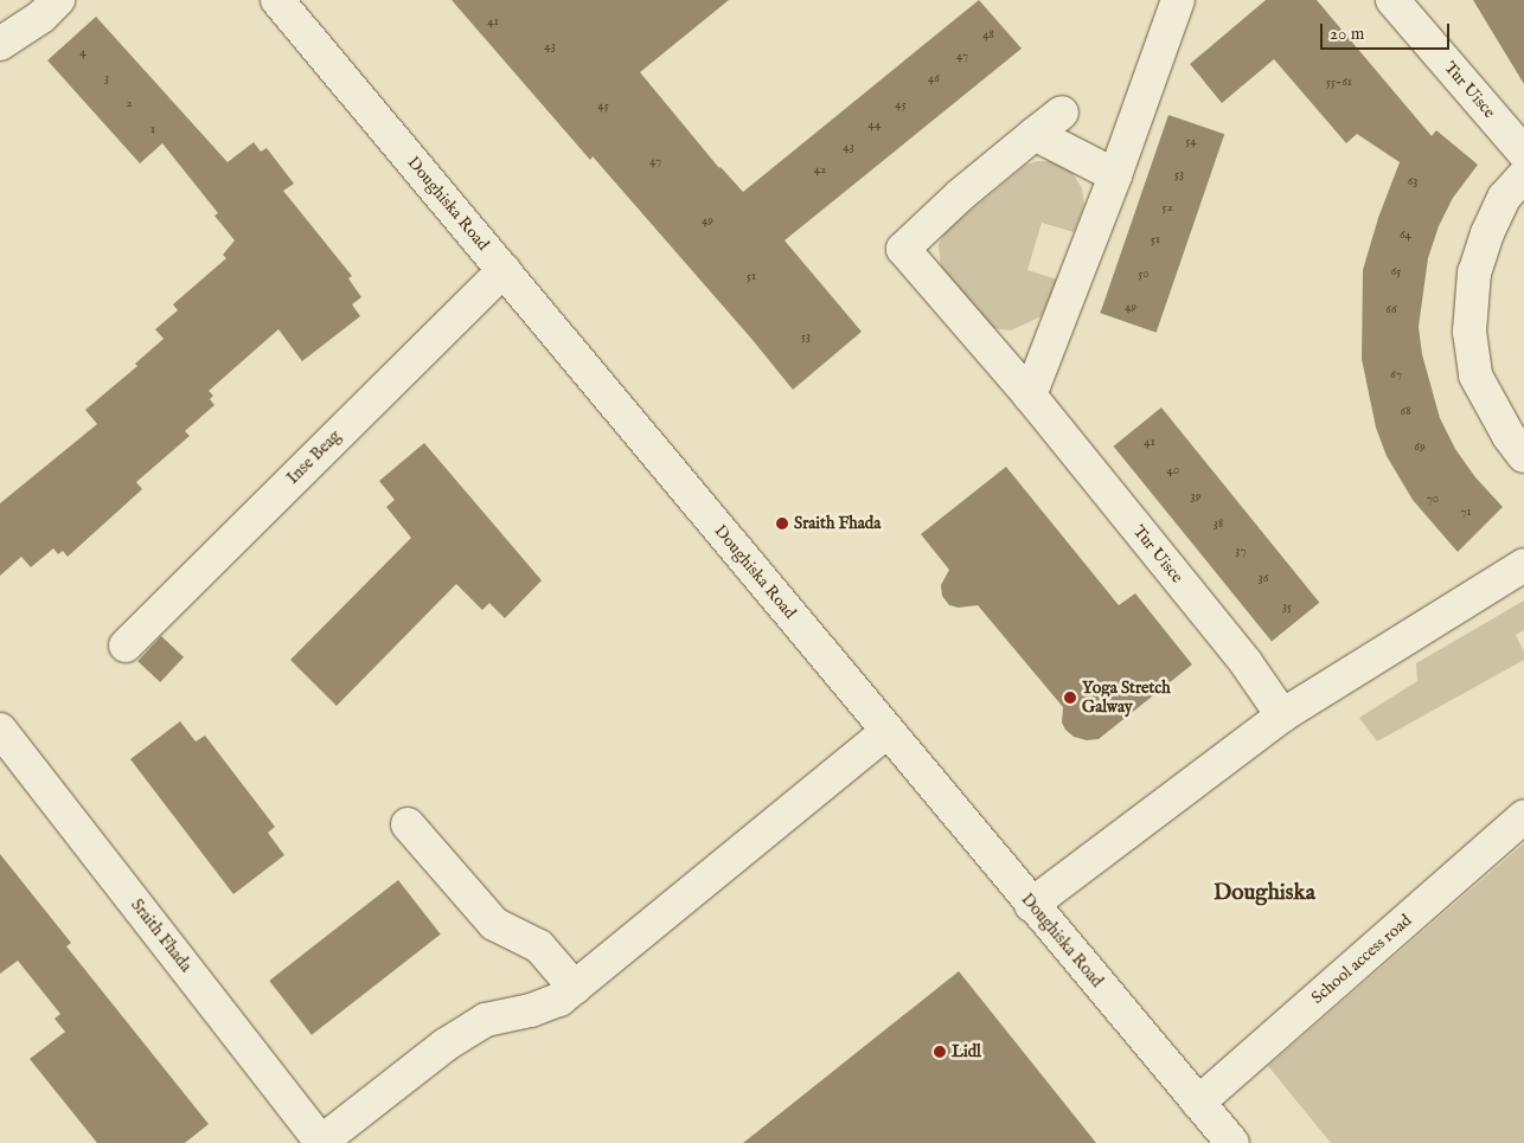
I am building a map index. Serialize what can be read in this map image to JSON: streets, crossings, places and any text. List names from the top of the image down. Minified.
{"streets":{"street":["Tur Uisce","Doughiska Road","Inse Beag","Sraith Fhada","School access road"]},"crossings":[["Doughiska Road","Inse Beag"],["Doughiska Road","Sraith Fhada"],["Doughiska Road","School access road"]],"districts":["Doughiska"],"places":["Sraith Fhada","Yoga Stretch Galway","Lidl"],"house_numbers":["41","48","43","4","47","3","46","55-61","2","45","45","44","1","54","43","47","42","53","63","52","49","64","51","65","50","51","49","66","53","67","68","41","69","40","39","70","71","38","37","36","35"],"scale_bar":"20 m"}
